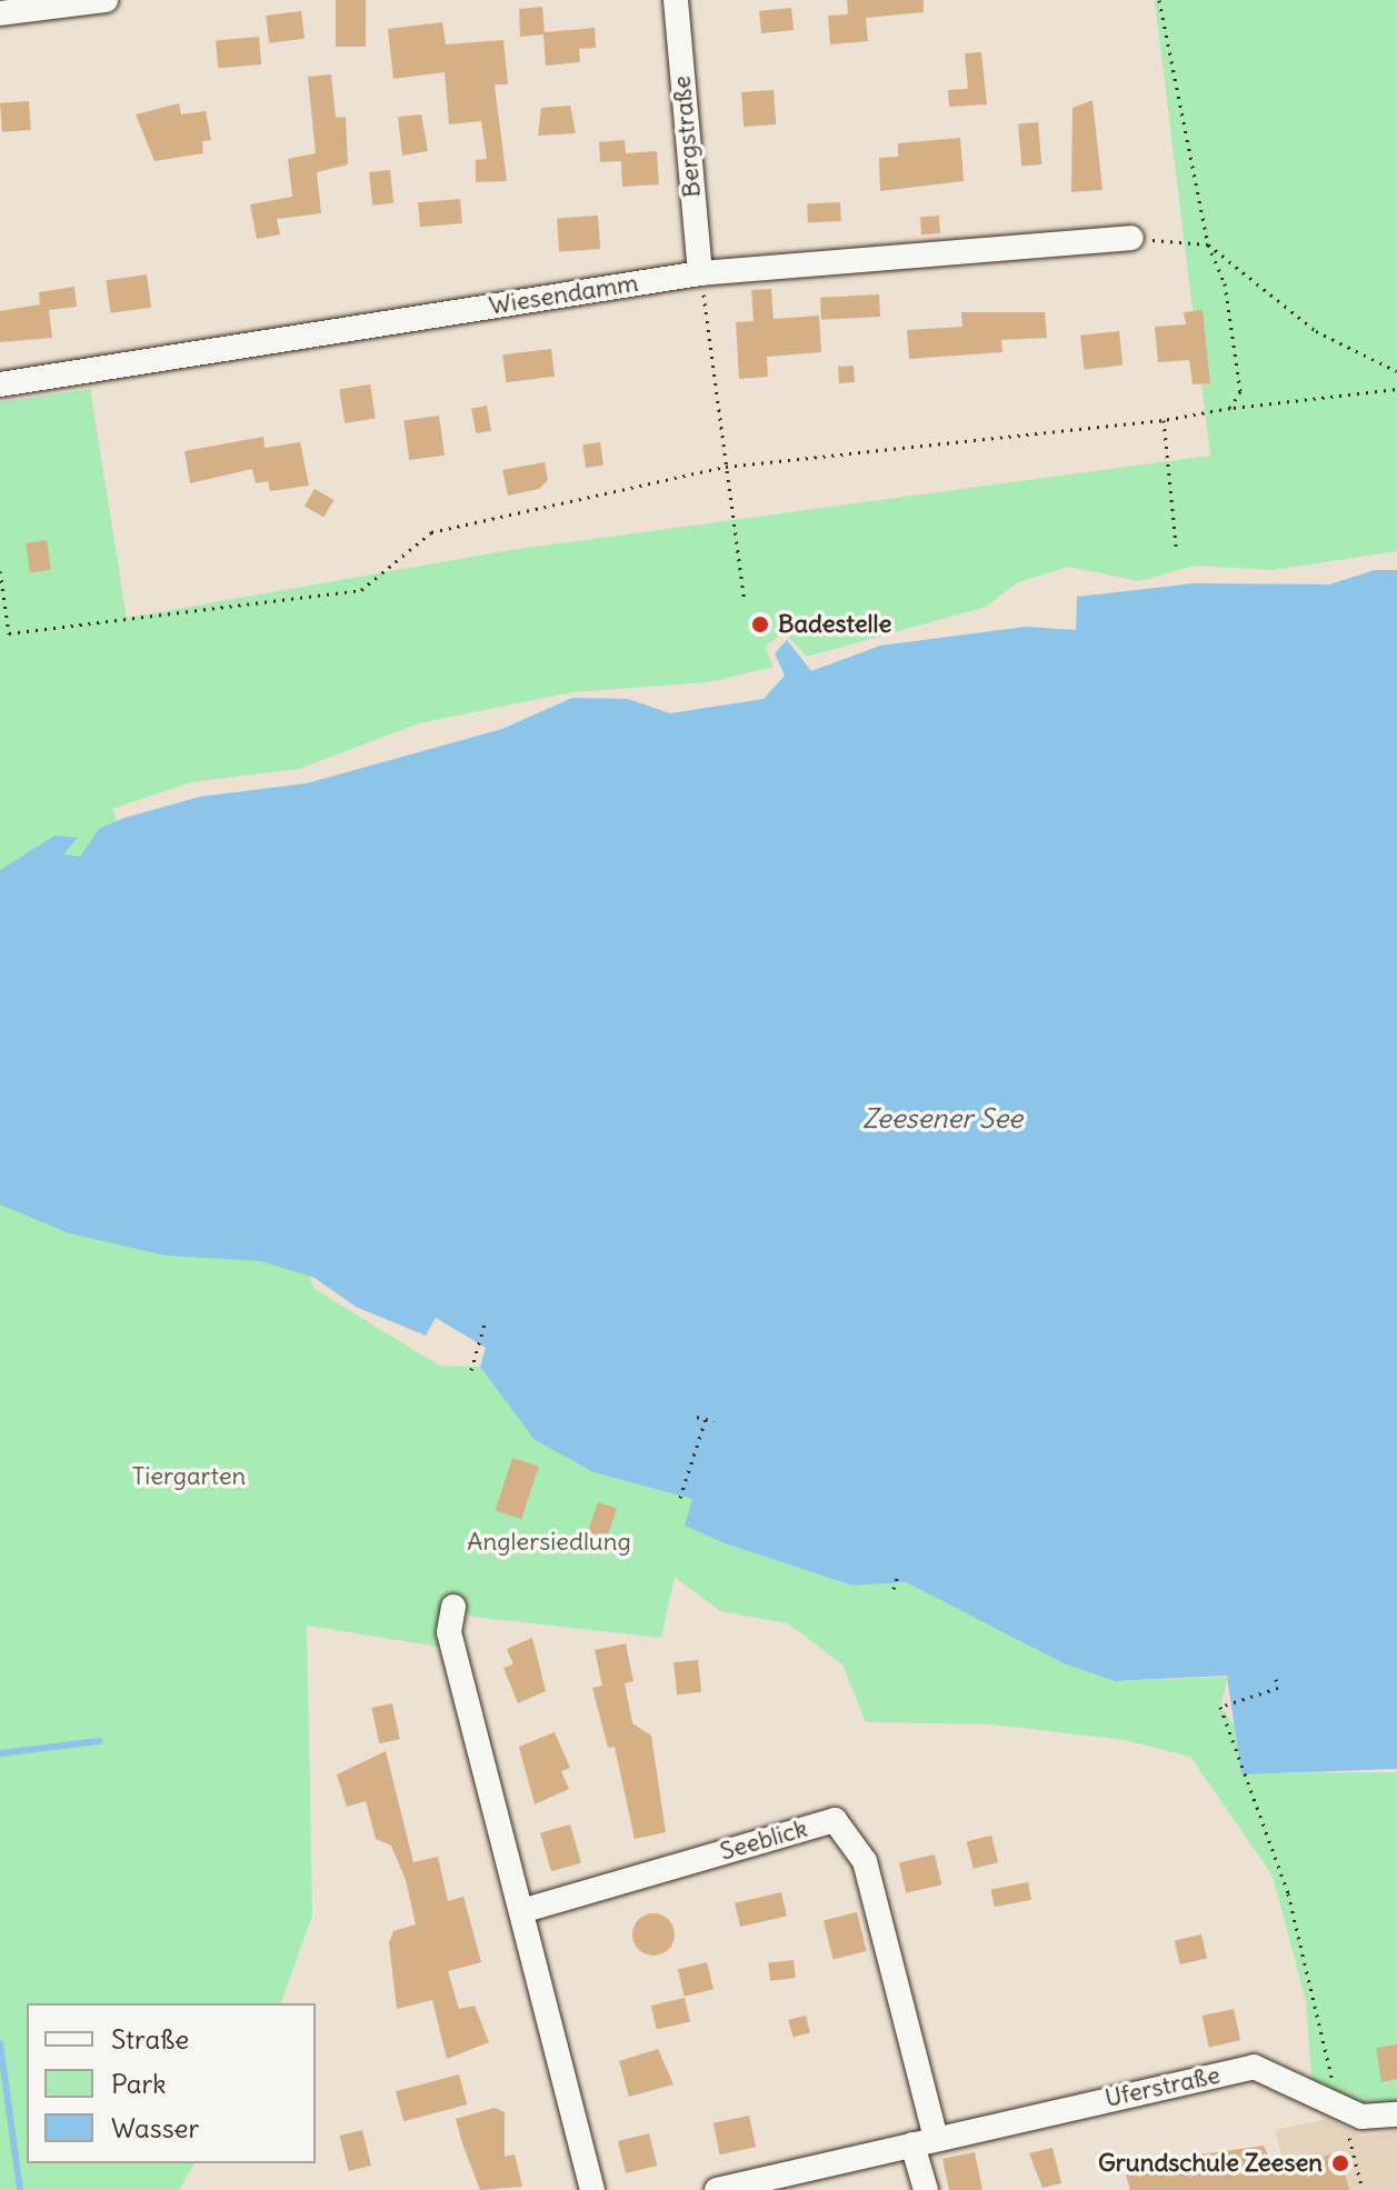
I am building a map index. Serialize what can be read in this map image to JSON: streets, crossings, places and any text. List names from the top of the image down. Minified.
{"streets":{"street":["Bergstraße","Wiesendamm","Seeblick","Uferstraße"]},"crossings":[["Bergstraße","Wiesendamm"],["Seeblick","Uferstraße"]],"water":["Zeesener See"],"parks":["Tiergarten","Anglersiedlung"],"places":["Badestelle","Grundschule Zeesen"],"legend":["Straße","Park","Wasser"]}
